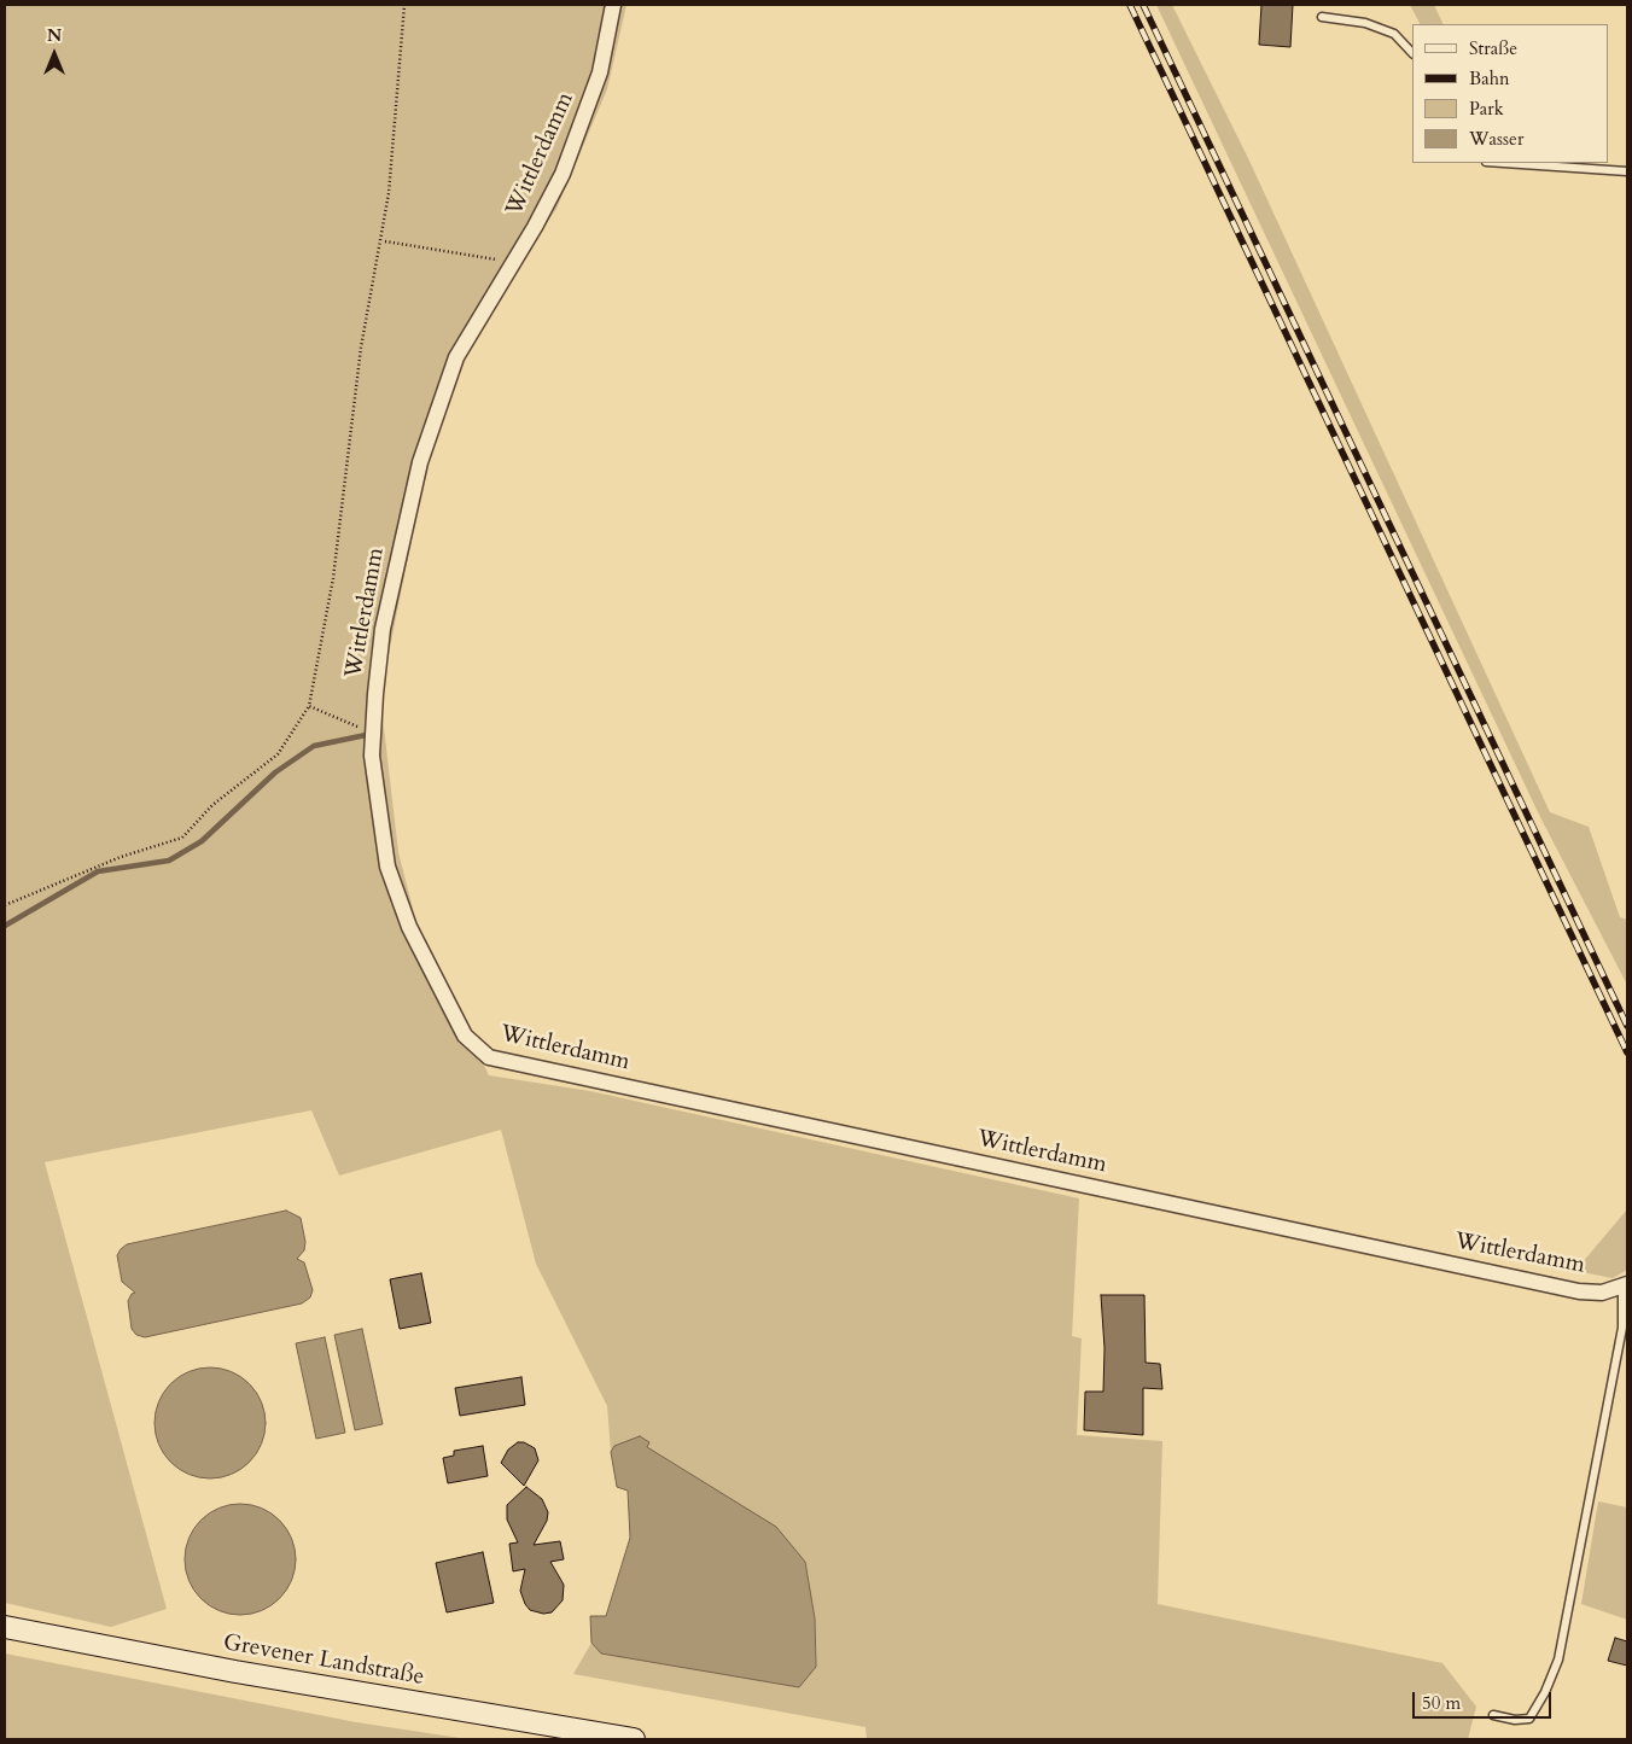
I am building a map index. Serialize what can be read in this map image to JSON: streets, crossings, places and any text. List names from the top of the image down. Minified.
{"streets":{"street":["Wittlerdamm","Grevener Landstraße"]},"legend":["Straße","Bahn","Park","Wasser"],"scale_bar":"50 m","north":"top"}
